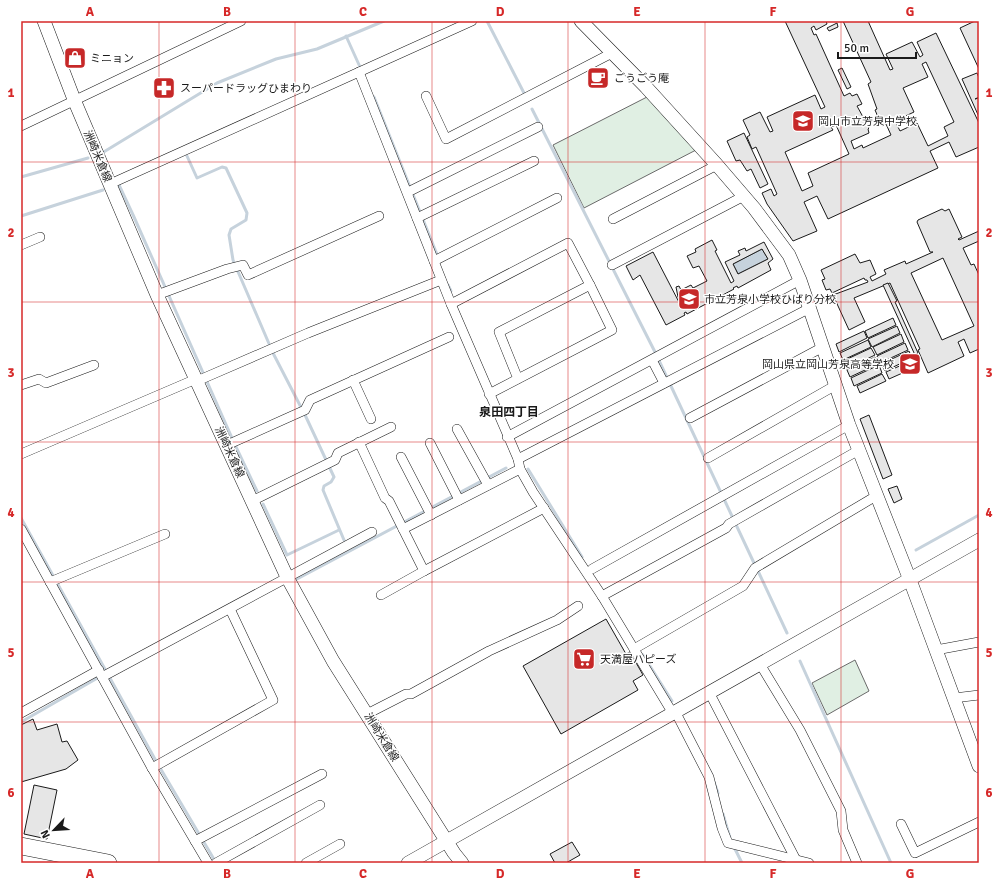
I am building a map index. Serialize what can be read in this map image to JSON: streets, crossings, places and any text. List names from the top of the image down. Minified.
{"streets":{"street":["洲崎米倉線"]},"districts":["泉田四丁目"],"places":{"shop":["ミニョン"],"cafe":["ごうごう庵"],"pharmacy":["スーパードラッグひまわり"],"school or university":["岡山市立芳泉中学校","市立芳泉小学校ひばり分校","岡山県立岡山芳泉高等学校"],"supermarket":["天満屋ハピーズ"]},"scale_bar":"50 m","north":"bottom left","grid":{"columns":["A","B","C","D","E","F","G"],"rows":["1","2","3","4","5","6"]}}
